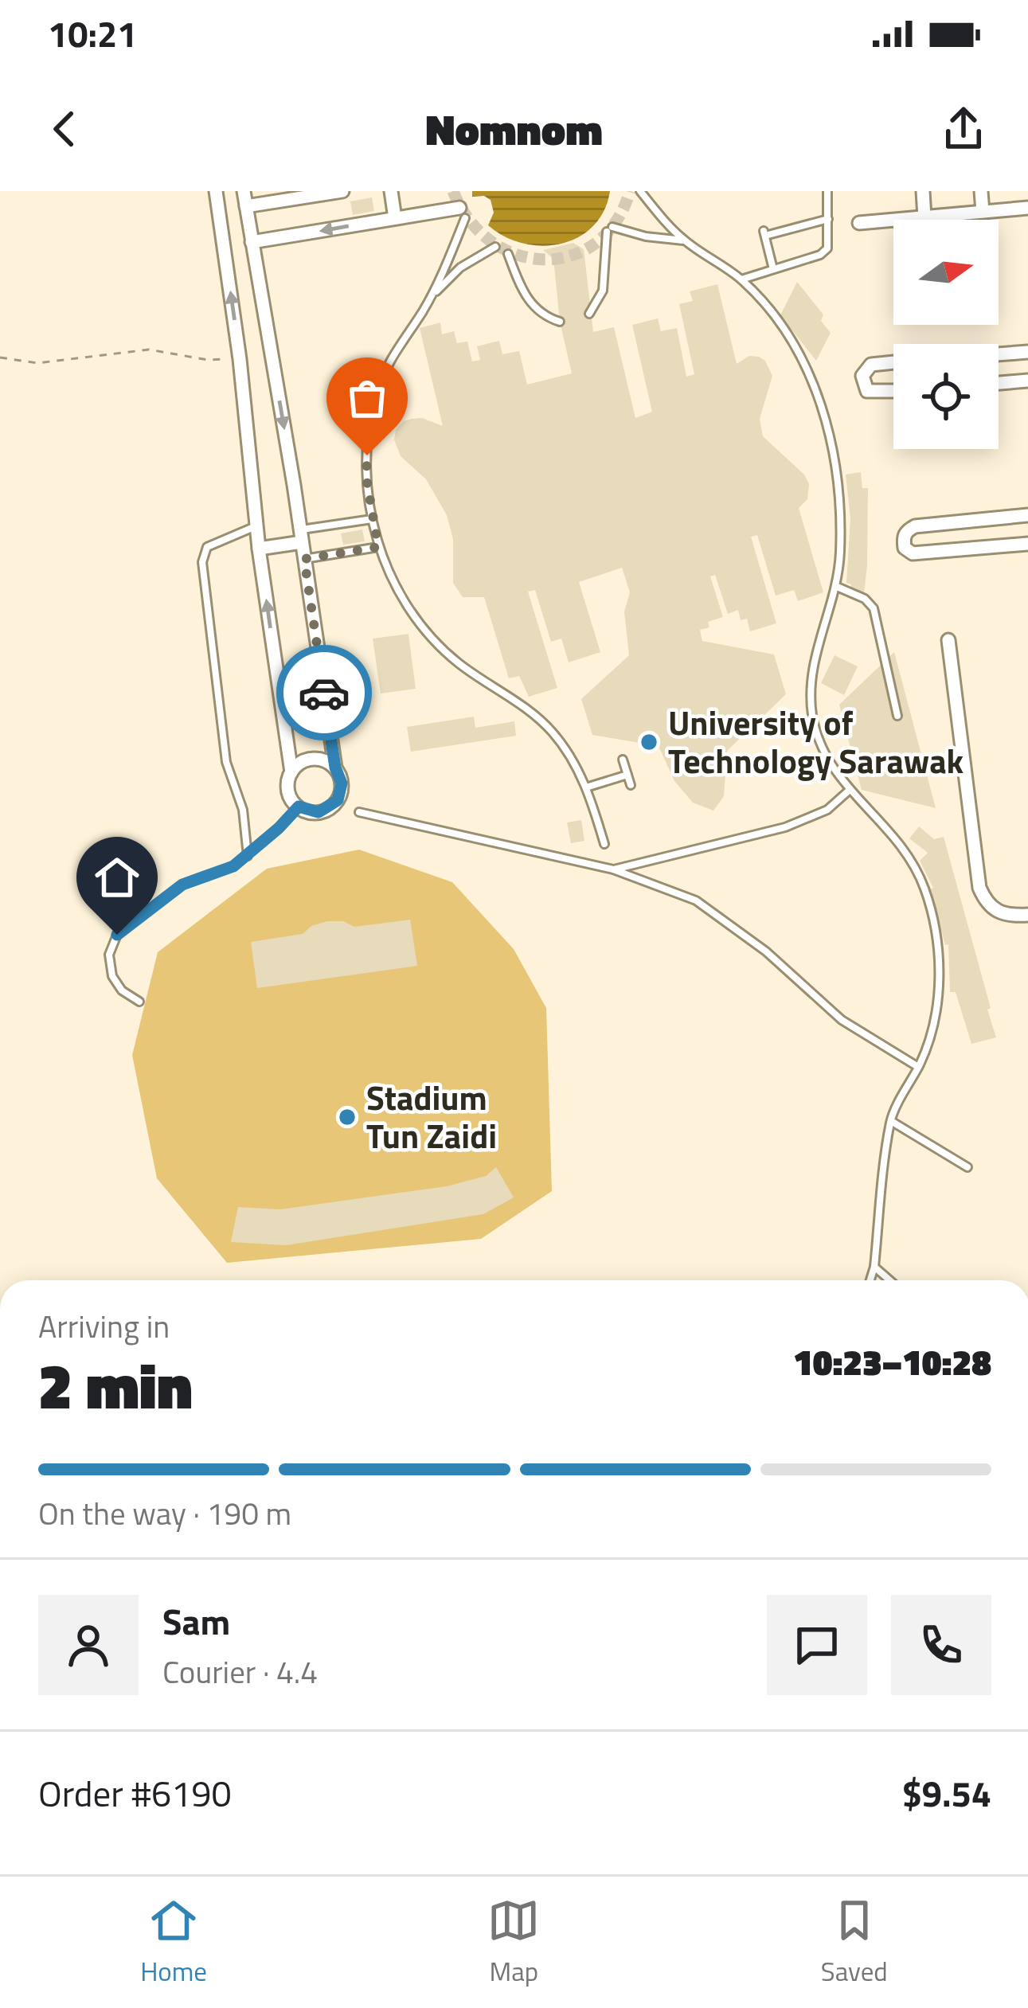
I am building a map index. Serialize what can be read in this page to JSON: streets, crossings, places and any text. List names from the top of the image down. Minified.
{"places":["University of Technology Sarawak","Stadium Tun Zaidi"],"north":"right","page":{"status":"10:21","header":"Nomnom","heading":["2 min","Arriving in","10:23–10:28"],"panel":["Sam","Courier · 4.4","Order #6190","$9.54"],"bar":"On the way · 190 m","tabs":["Home","Map","Saved"]}}
